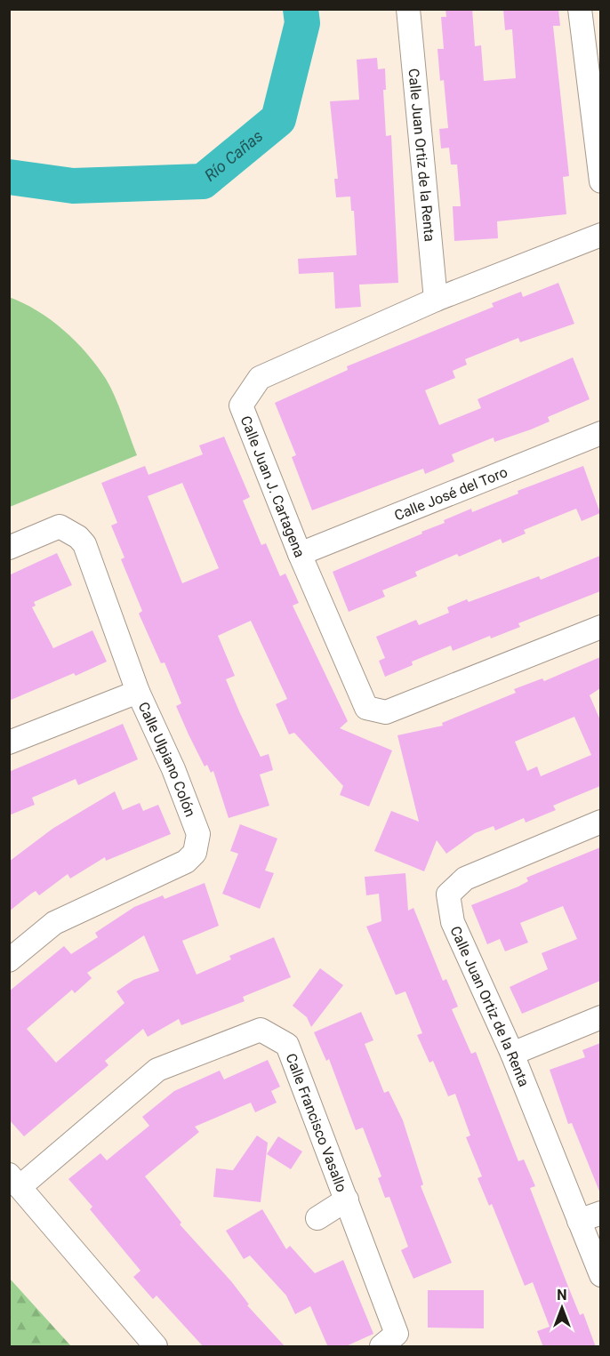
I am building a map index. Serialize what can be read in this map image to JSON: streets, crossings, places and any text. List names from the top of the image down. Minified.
{"streets":{"street":["Calle Juan Ortiz de la Renta","Calle Juan J. Cartagena","Calle José del Toro","Calle Ulpiano Colón","Calle Francisco Vasallo"]},"crossings":[["Calle Juan Ortiz de la Renta","Calle Juan J. Cartagena"],["Calle Juan J. Cartagena","Calle José del Toro"]],"water":["Río Cañas"],"north":"top"}
